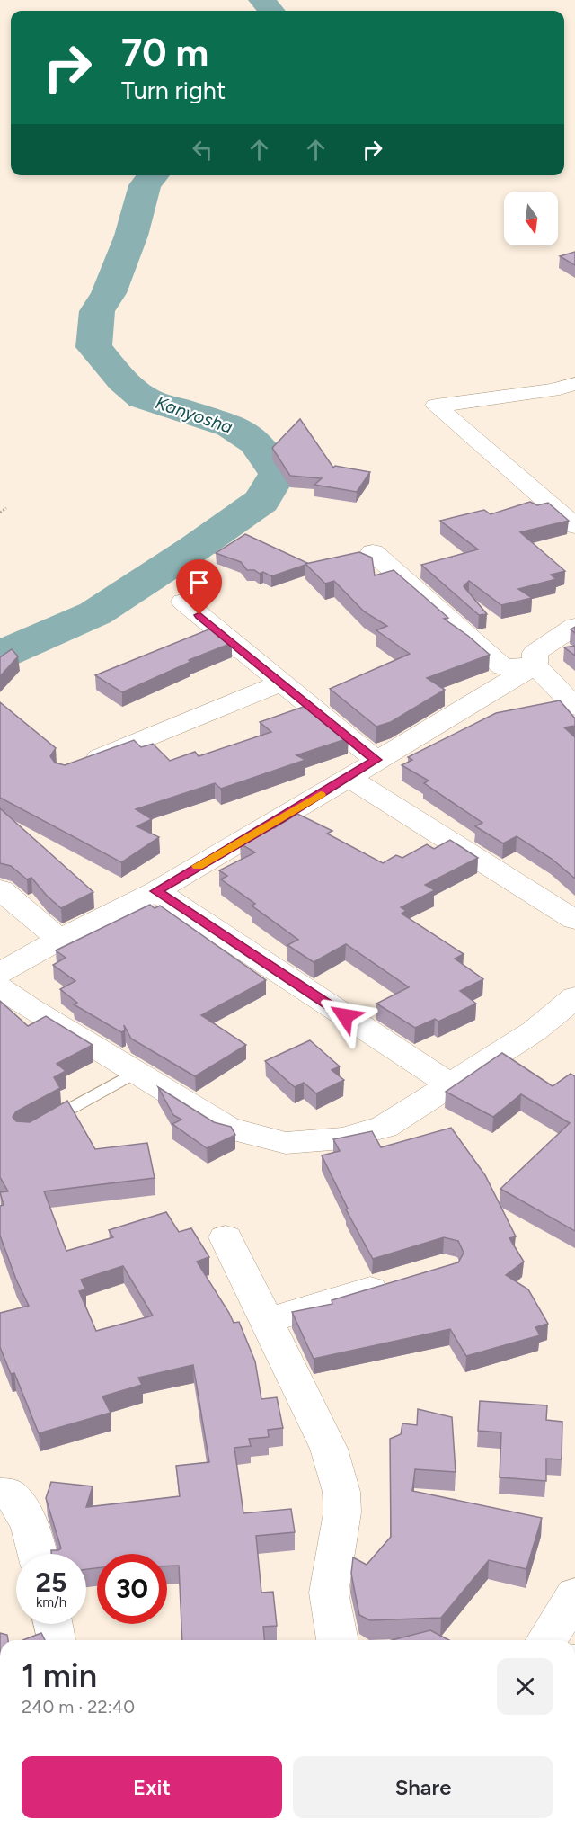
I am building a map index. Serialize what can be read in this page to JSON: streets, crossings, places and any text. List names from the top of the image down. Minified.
{"water":["Kanyosha"],"north":"bottom","page":{"turn":["70 m","Turn right"],"speed":"25 km/h","limit":"30","heading":["1 min","240 m · 22:40"],"buttons":["Exit","Share"]}}
